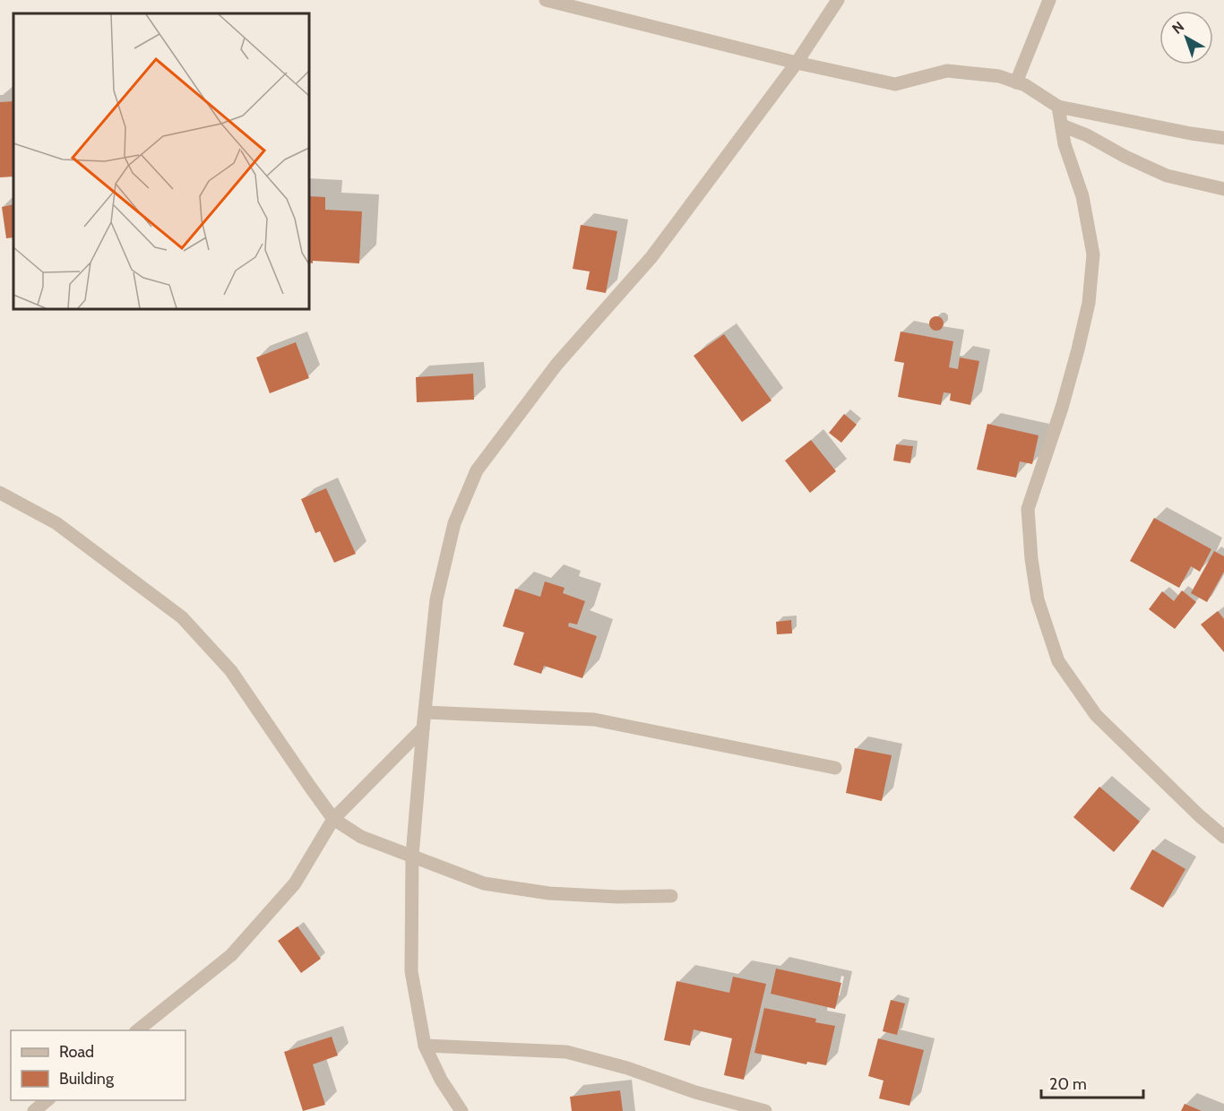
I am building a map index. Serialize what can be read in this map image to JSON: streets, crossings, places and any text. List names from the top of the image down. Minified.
{"legend":["Road","Building"],"scale_bar":"20 m","north":"top left"}
